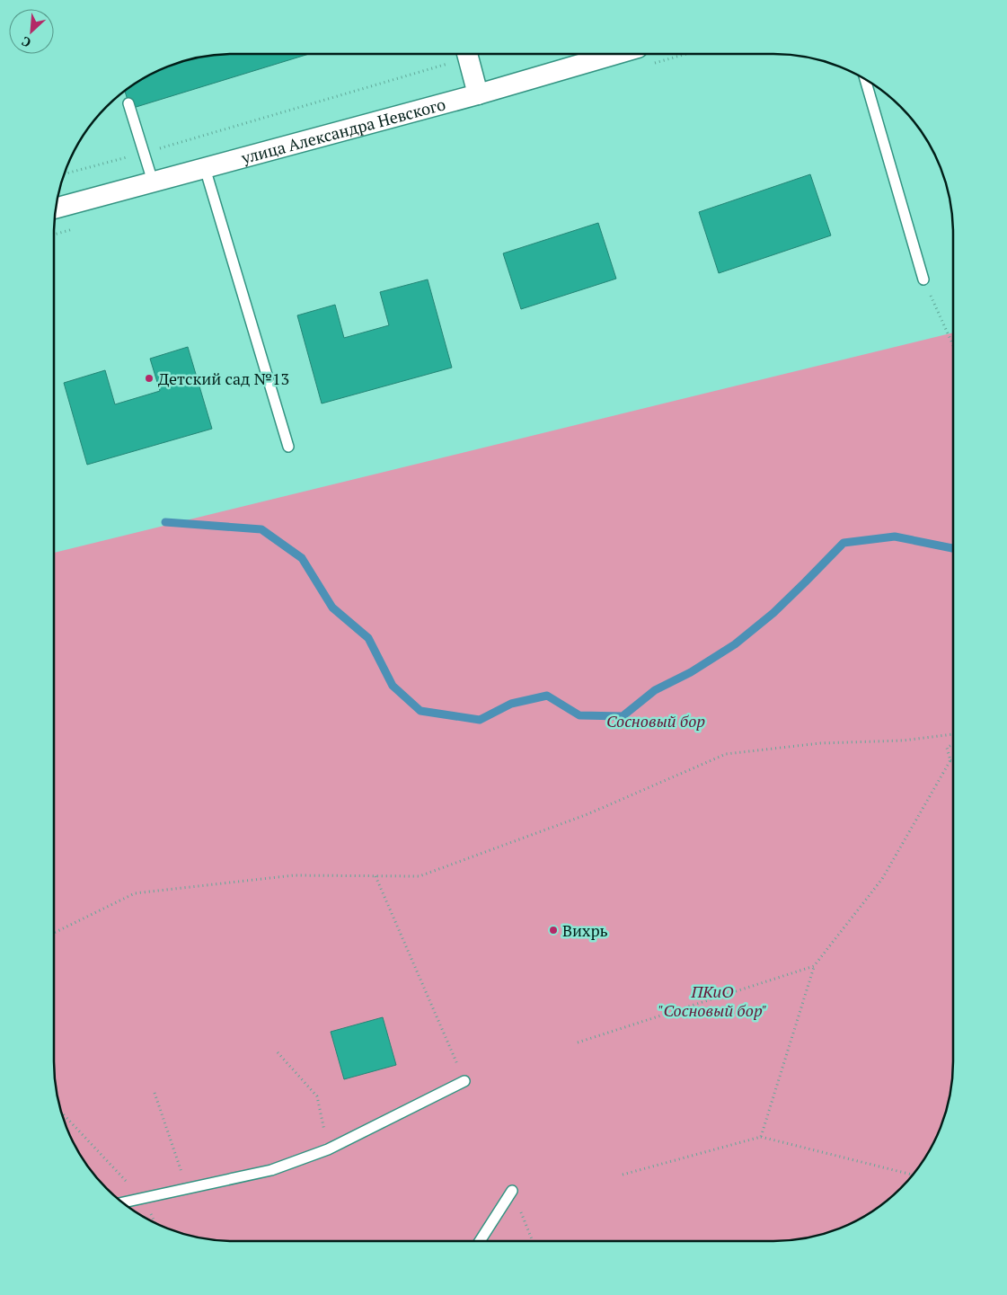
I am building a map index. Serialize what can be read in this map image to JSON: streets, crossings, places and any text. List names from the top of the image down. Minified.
{"streets":{"street":["улица Александра Невского"]},"parks":["Сосновый бор","ПКиО \"Сосновый бор\""],"places":["Детский сад №13","Вихрь"],"north":"bottom left"}
